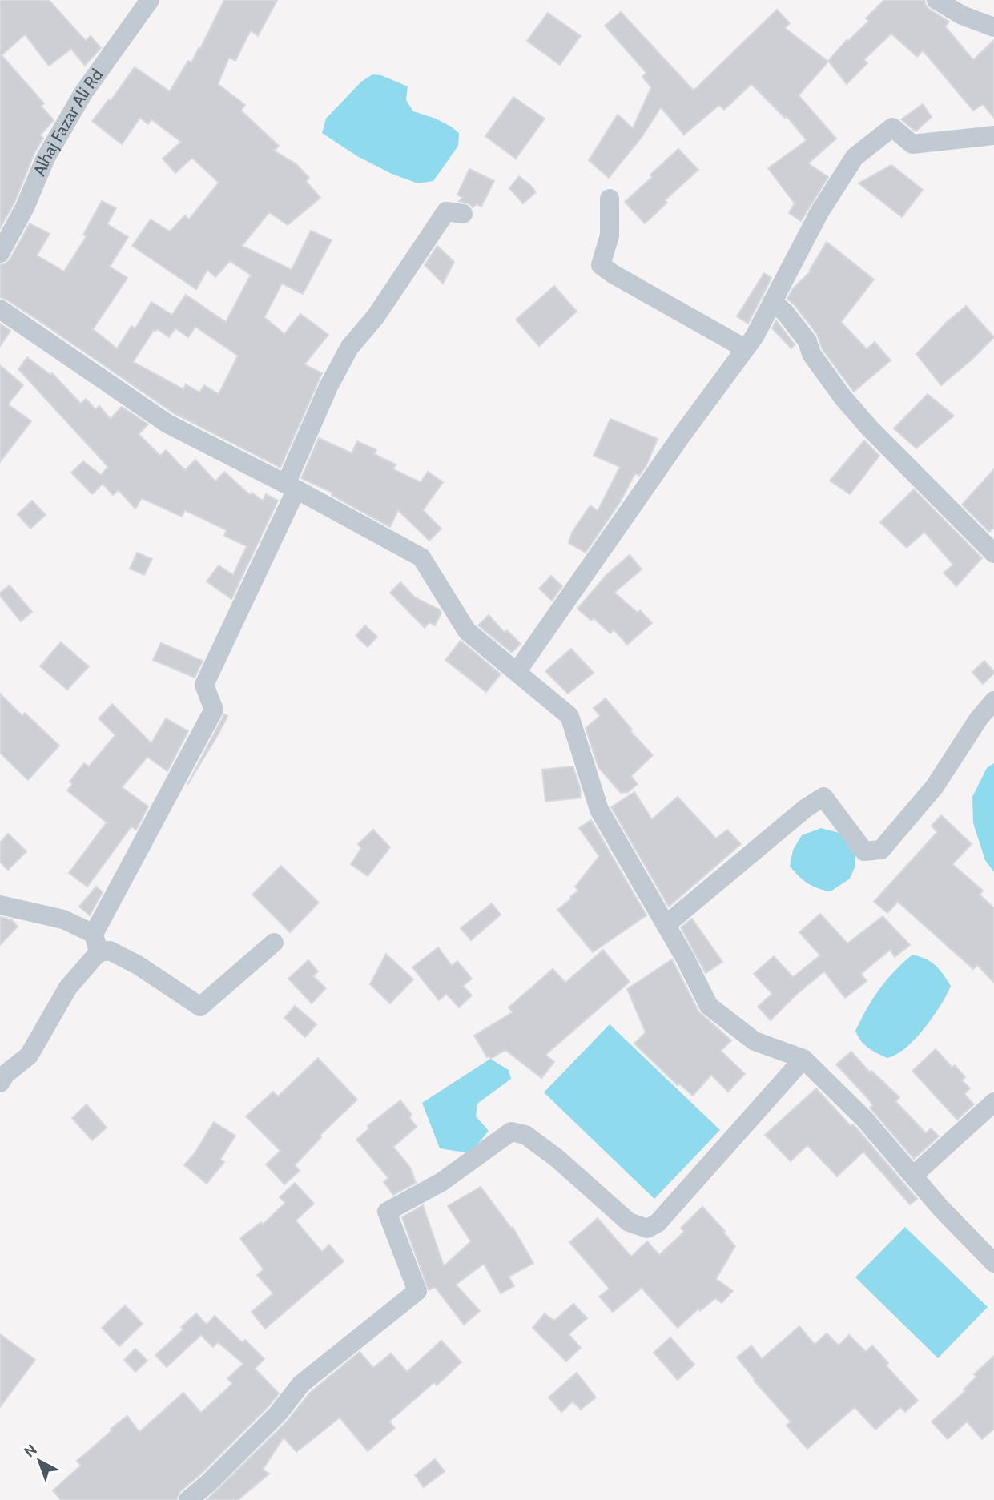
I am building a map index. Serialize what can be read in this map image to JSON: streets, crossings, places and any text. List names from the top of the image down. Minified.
{"streets":{"street":["Alhaj Fazar Ali Rd"]},"north":"top left"}
